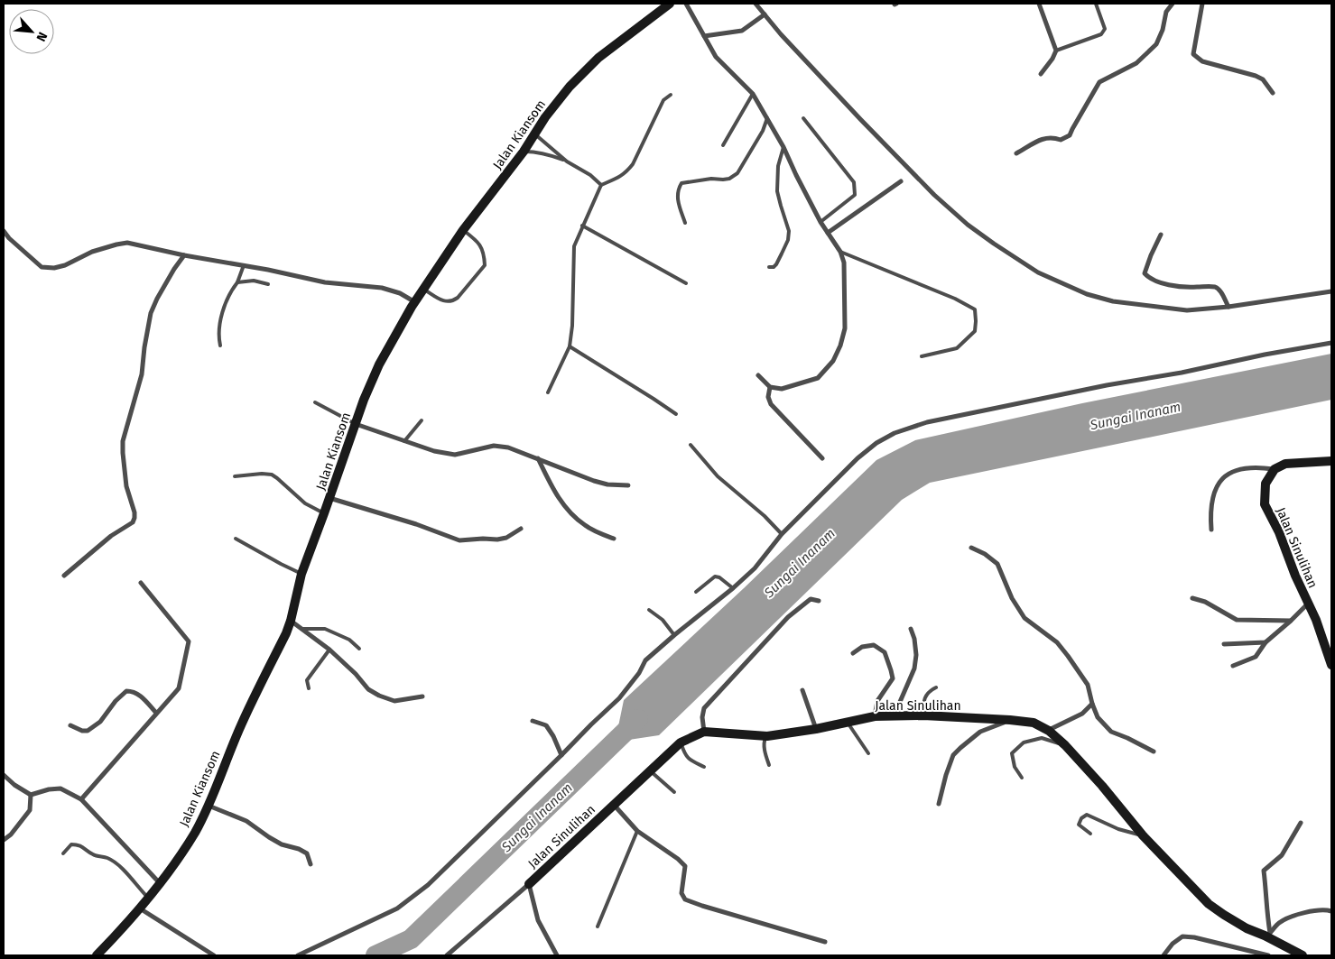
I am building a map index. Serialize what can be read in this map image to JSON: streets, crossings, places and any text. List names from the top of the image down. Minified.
{"streets":{"street":["Jalan Kiansom","Jalan Sinulihan"]},"water":["Sungai Inanam"],"north":"bottom right"}
